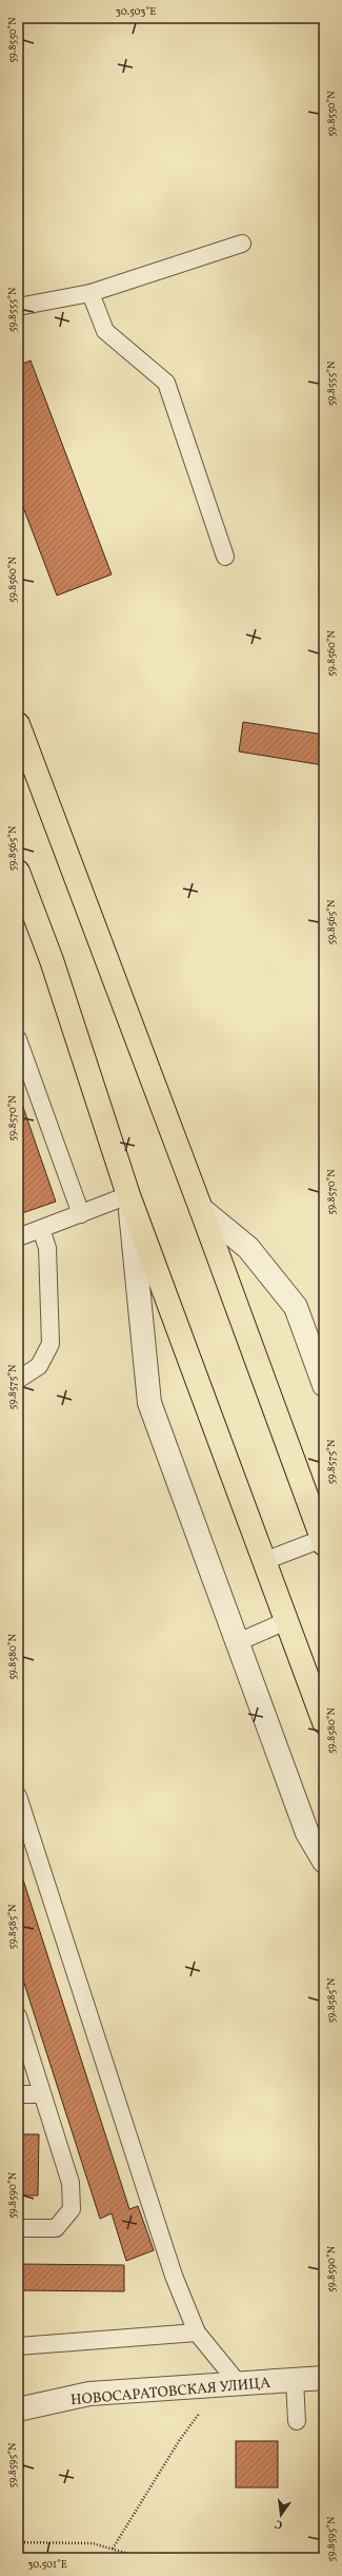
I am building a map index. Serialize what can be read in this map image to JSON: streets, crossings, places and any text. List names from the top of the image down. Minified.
{"streets":{"street":["НОВОСАРАТОВСКАЯ УЛИЦА"]},"north":"bottom","coordinates":["30.503°E","59.8550°N","59.8555°N","59.8560°N","59.8565°N","59.8570°N","59.8575°N","59.8580°N","59.8585°N","59.8590°N","59.8595°N","30.501°E"]}
